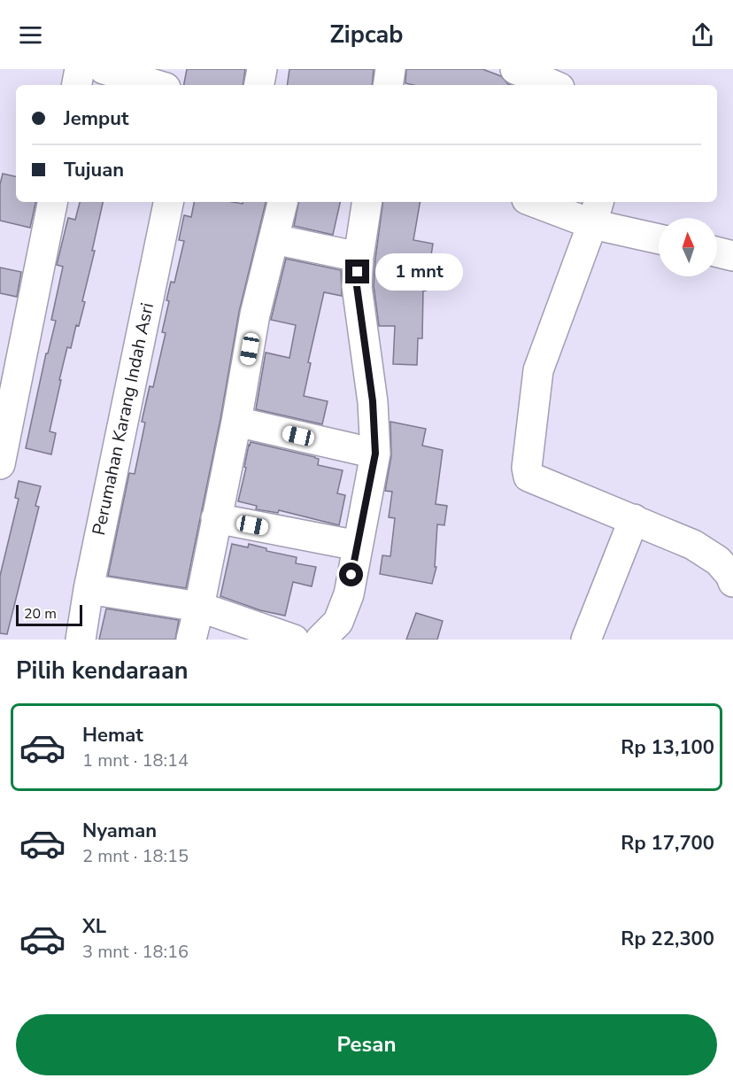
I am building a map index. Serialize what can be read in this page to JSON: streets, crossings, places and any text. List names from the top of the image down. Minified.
{"streets":{"street":["Perumahan Karang Indah Asri"]},"scale_bar":"20 m","north":"top","page":{"header":"Zipcab","banner":["Jemput","Tujuan"],"bubble":"1 mnt","scale":"20 m","heading":"Pilih kendaraan","list":[{"name":"Hemat","note":"1 mnt · 18:14","value":"Rp 13,100"},{"name":"Nyaman","note":"2 mnt · 18:15","value":"Rp 17,700"},{"name":"XL","note":"3 mnt · 18:16","value":"Rp 22,300"}],"buttons":"Pesan"}}
